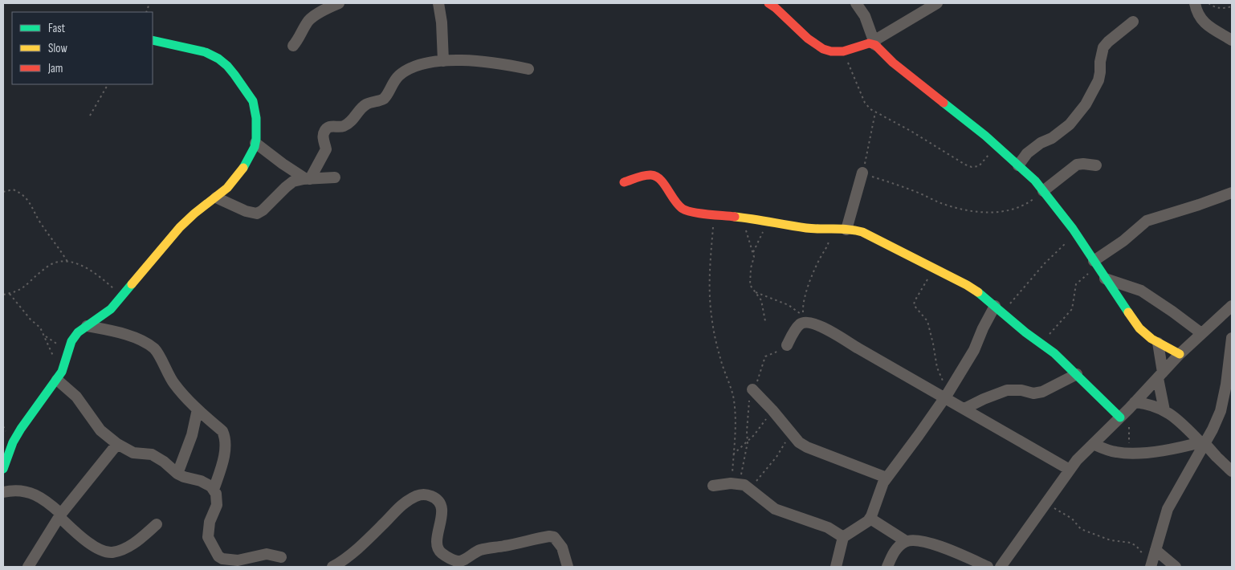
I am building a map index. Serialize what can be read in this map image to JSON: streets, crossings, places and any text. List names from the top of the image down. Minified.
{"legend":["Fast","Slow","Jam"]}
